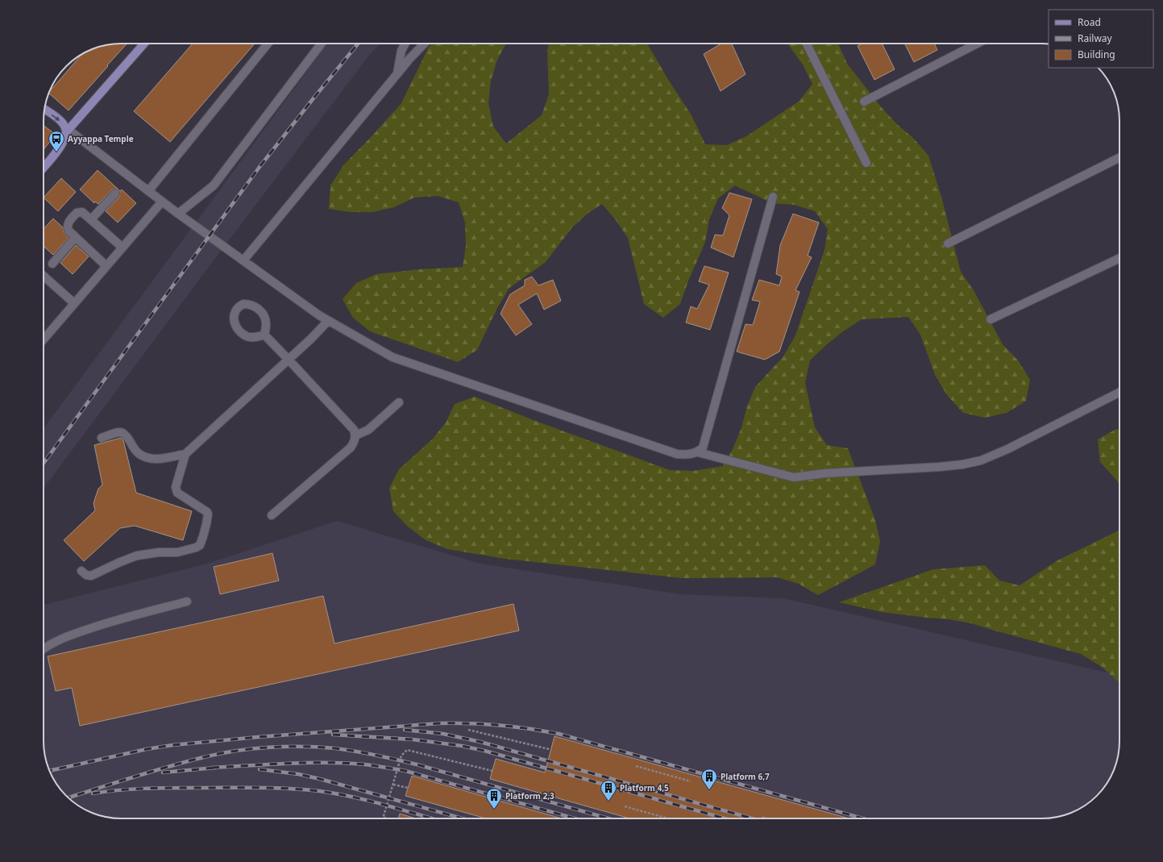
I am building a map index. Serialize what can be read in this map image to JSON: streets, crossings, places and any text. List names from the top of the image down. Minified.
{"places":{"bus stop":["Ayyappa Temple"],"building":["Platform 6,7","Platform 4,5","Platform 2,3"]},"legend":["Road","Railway","Building"]}
